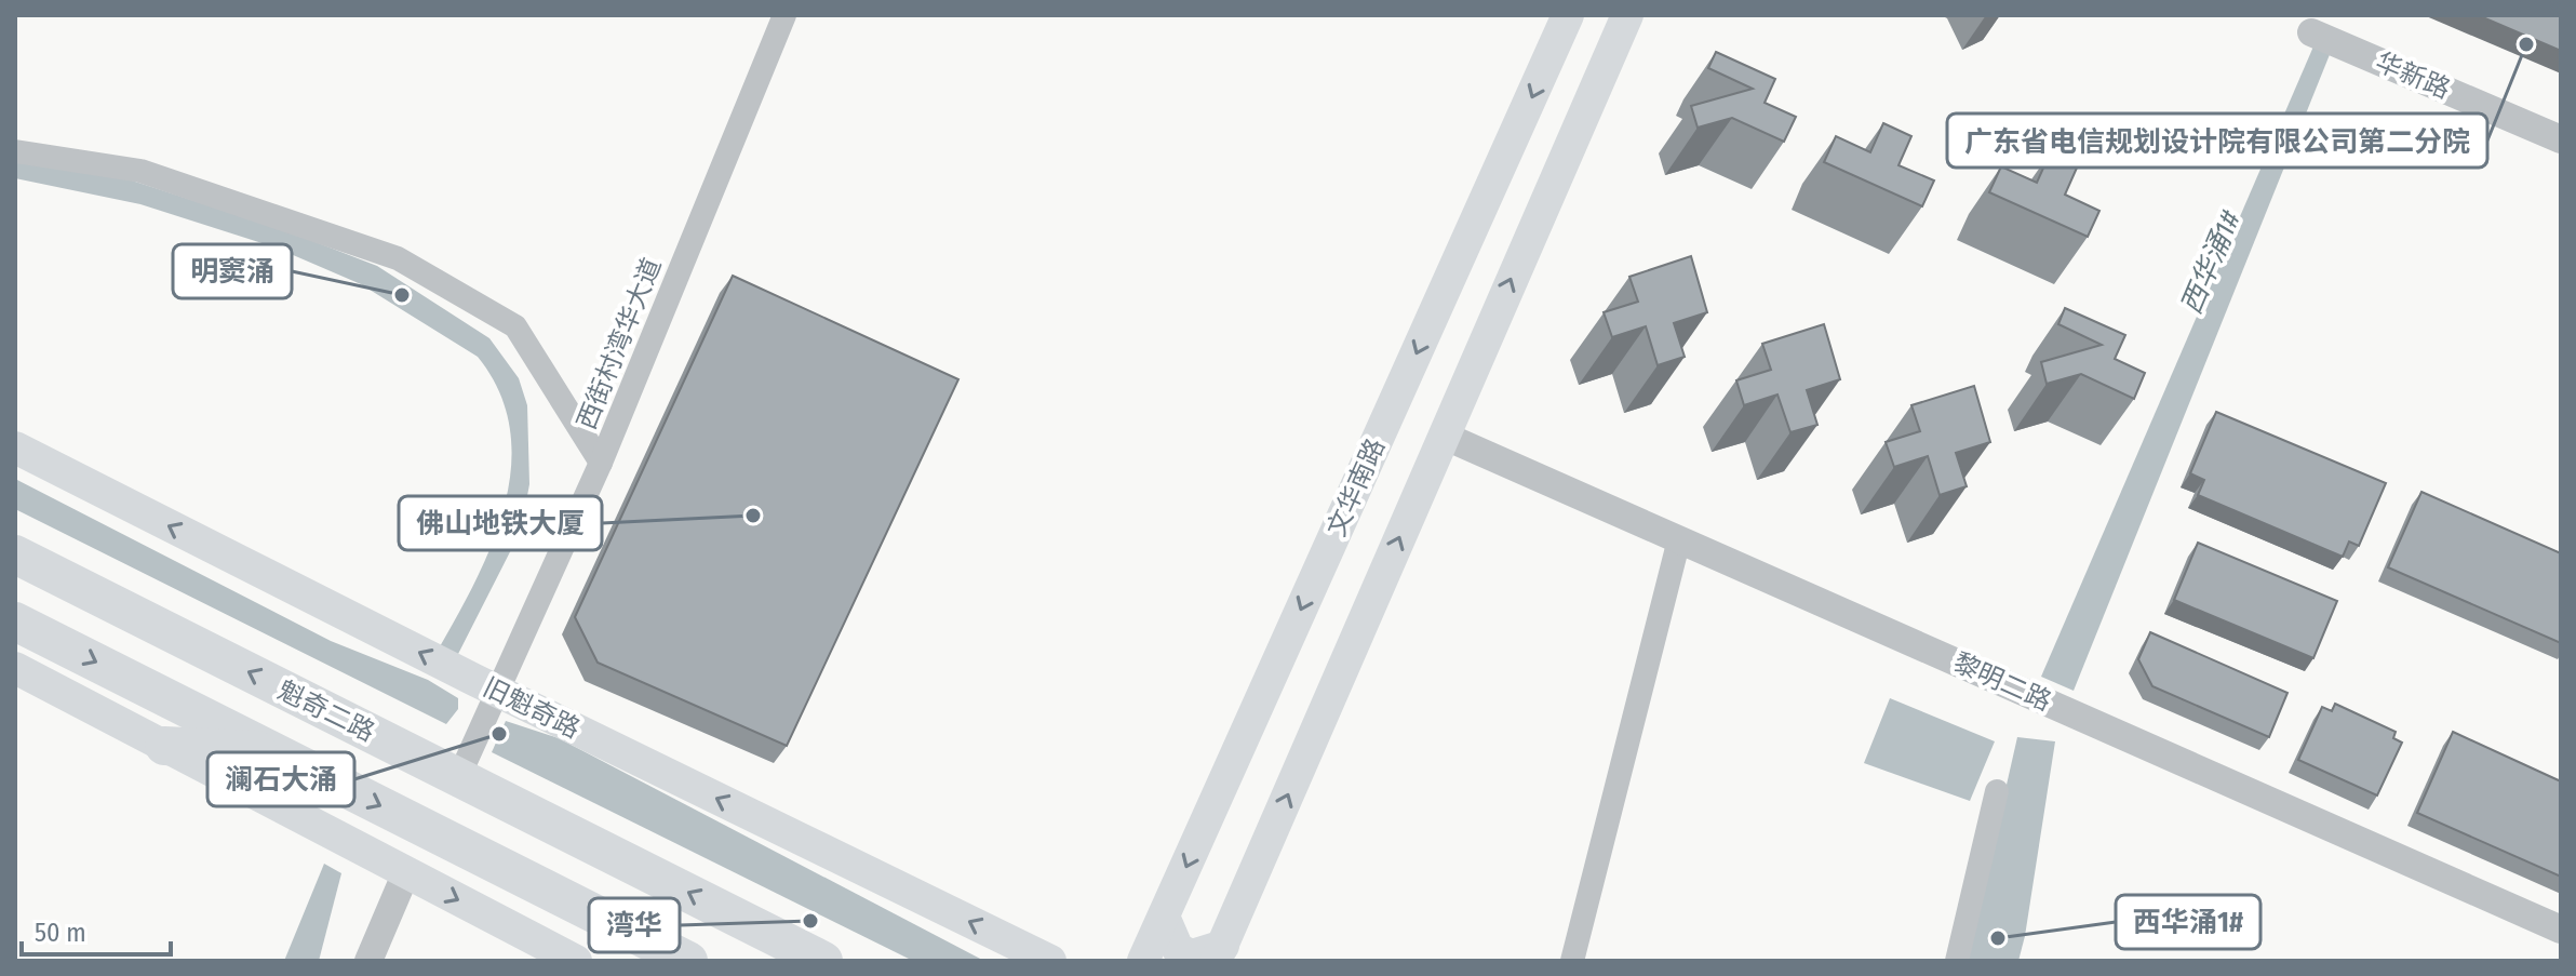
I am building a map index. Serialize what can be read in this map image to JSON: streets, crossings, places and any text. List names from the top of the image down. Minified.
{"streets":{"highway":["魁奇二路"],"main road":["文华南路","旧魁奇路"],"street":["华新路","西街村湾华大道","黎明二路"]},"crossings":[["西街村湾华大道","旧魁奇路"],["西街村湾华大道","魁奇二路"]],"water":["西华涌1#"],"places":["广东省电信规划设计院有限公司第二分院","明窦涌","佛山地铁大厦","澜石大涌","湾华","西华涌1#"],"scale_bar":"50 m"}
